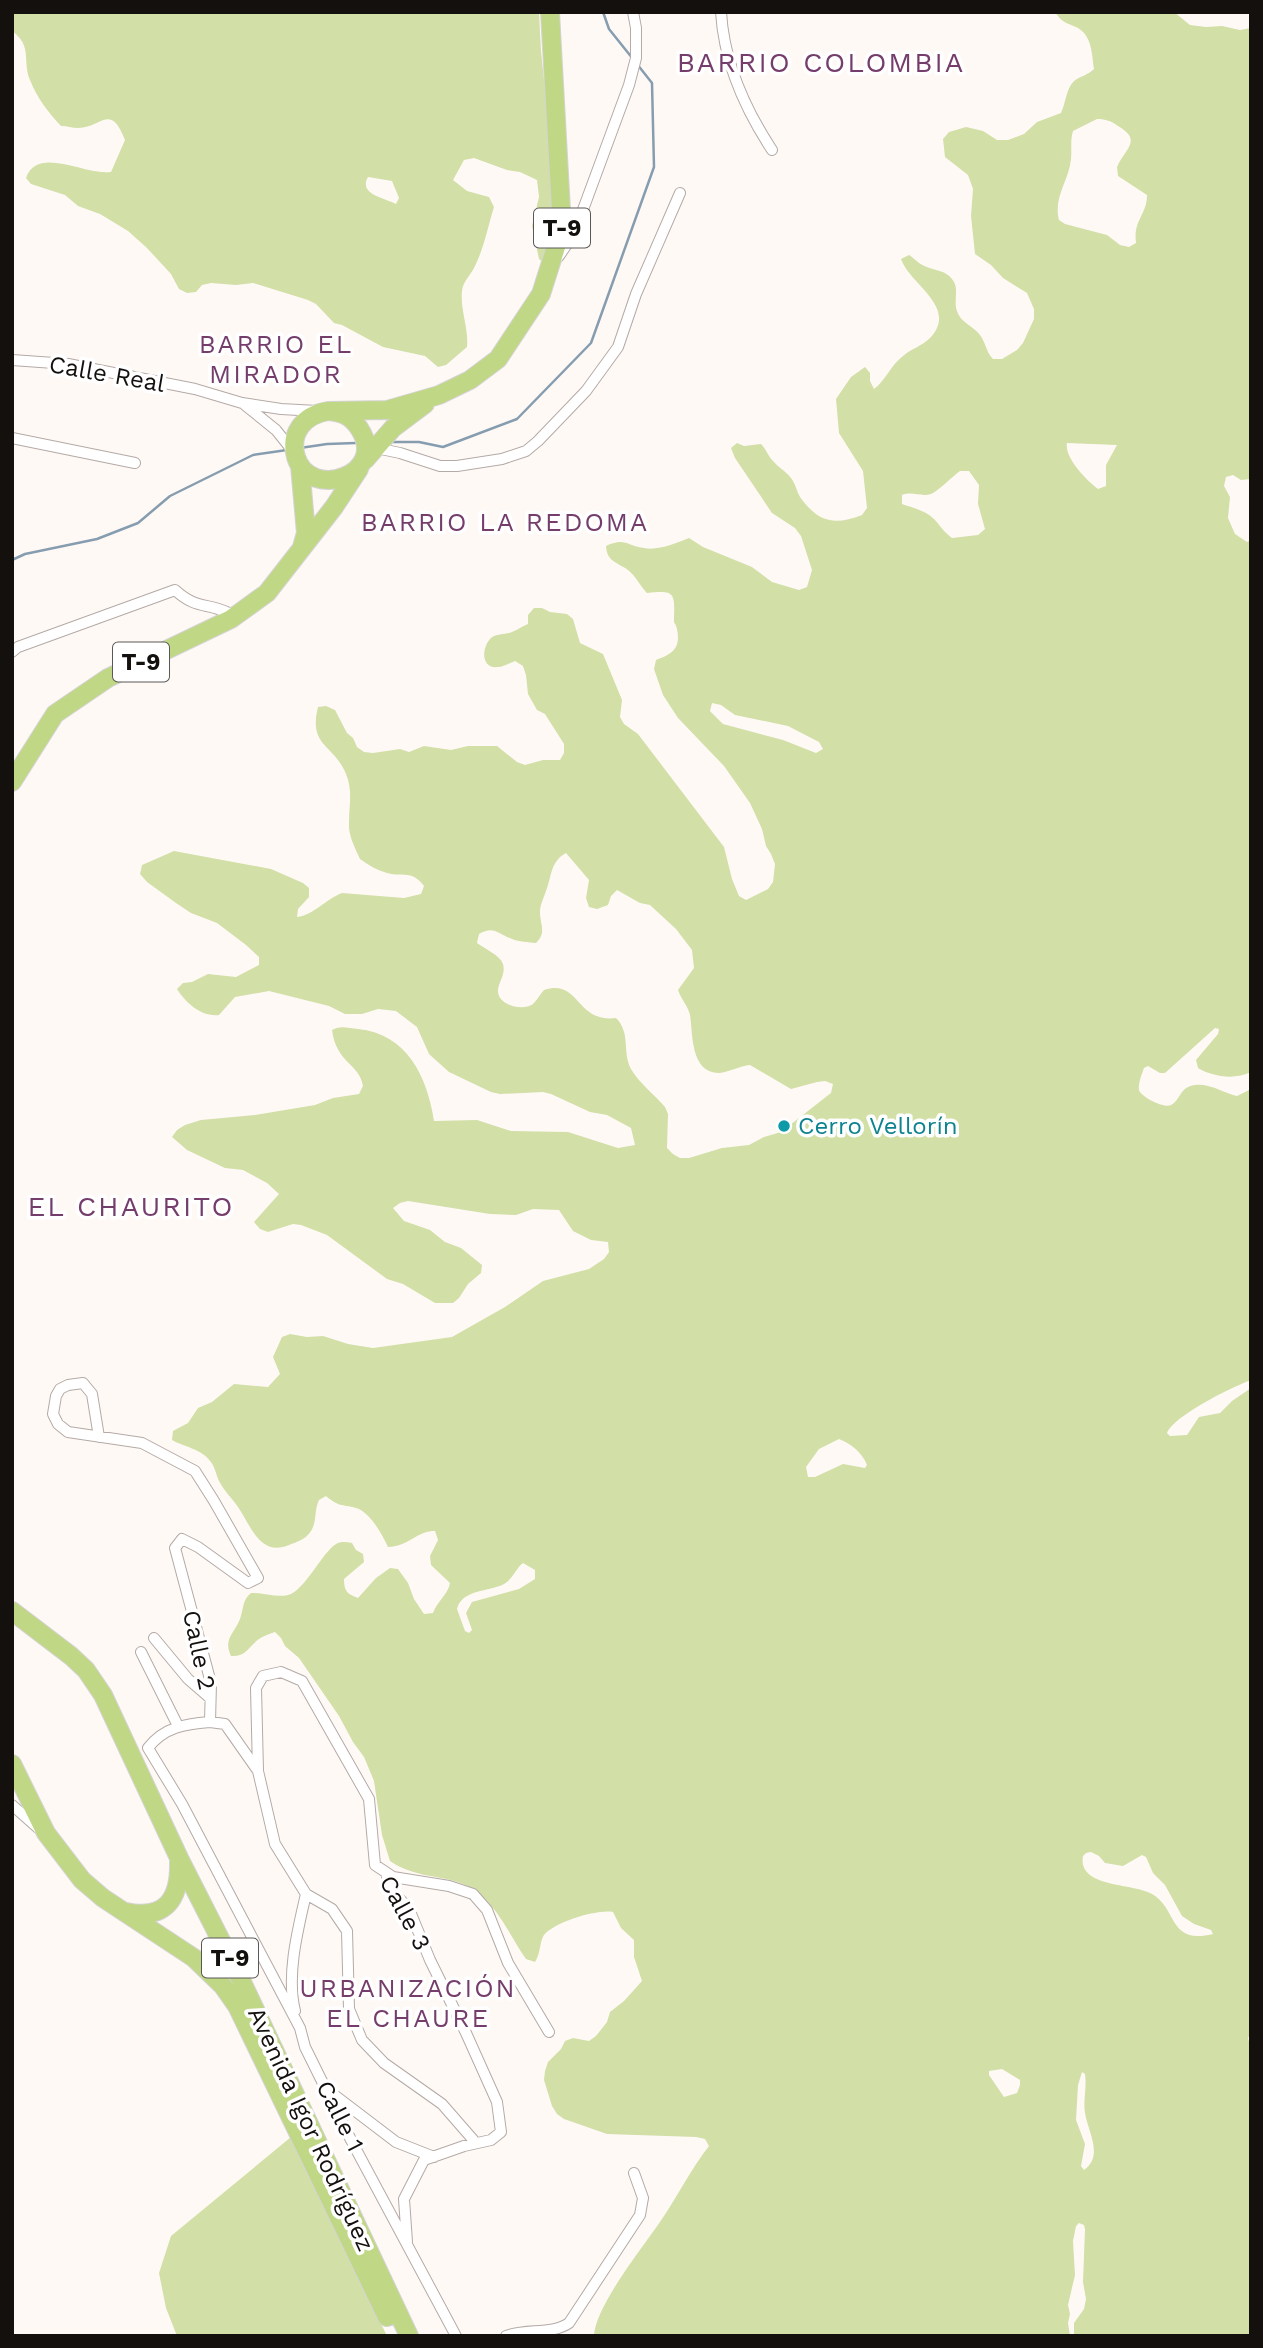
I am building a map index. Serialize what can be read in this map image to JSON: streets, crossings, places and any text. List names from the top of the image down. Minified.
{"streets":{"highway":["T-9","Avenida Igor Rodríguez"],"street":["Calle Real","Calle 2","Calle 3","Calle 1"]},"crossings":[["T-9","Avenida Igor Rodríguez"],["Calle 2","Calle 3"]],"districts":["BARRIO COLOMBIA","BARRIO EL MIRADOR","BARRIO LA REDOMA","EL CHAURITO","URBANIZACIÓN EL CHAURE"],"places":["Cerro Vellorín"]}
